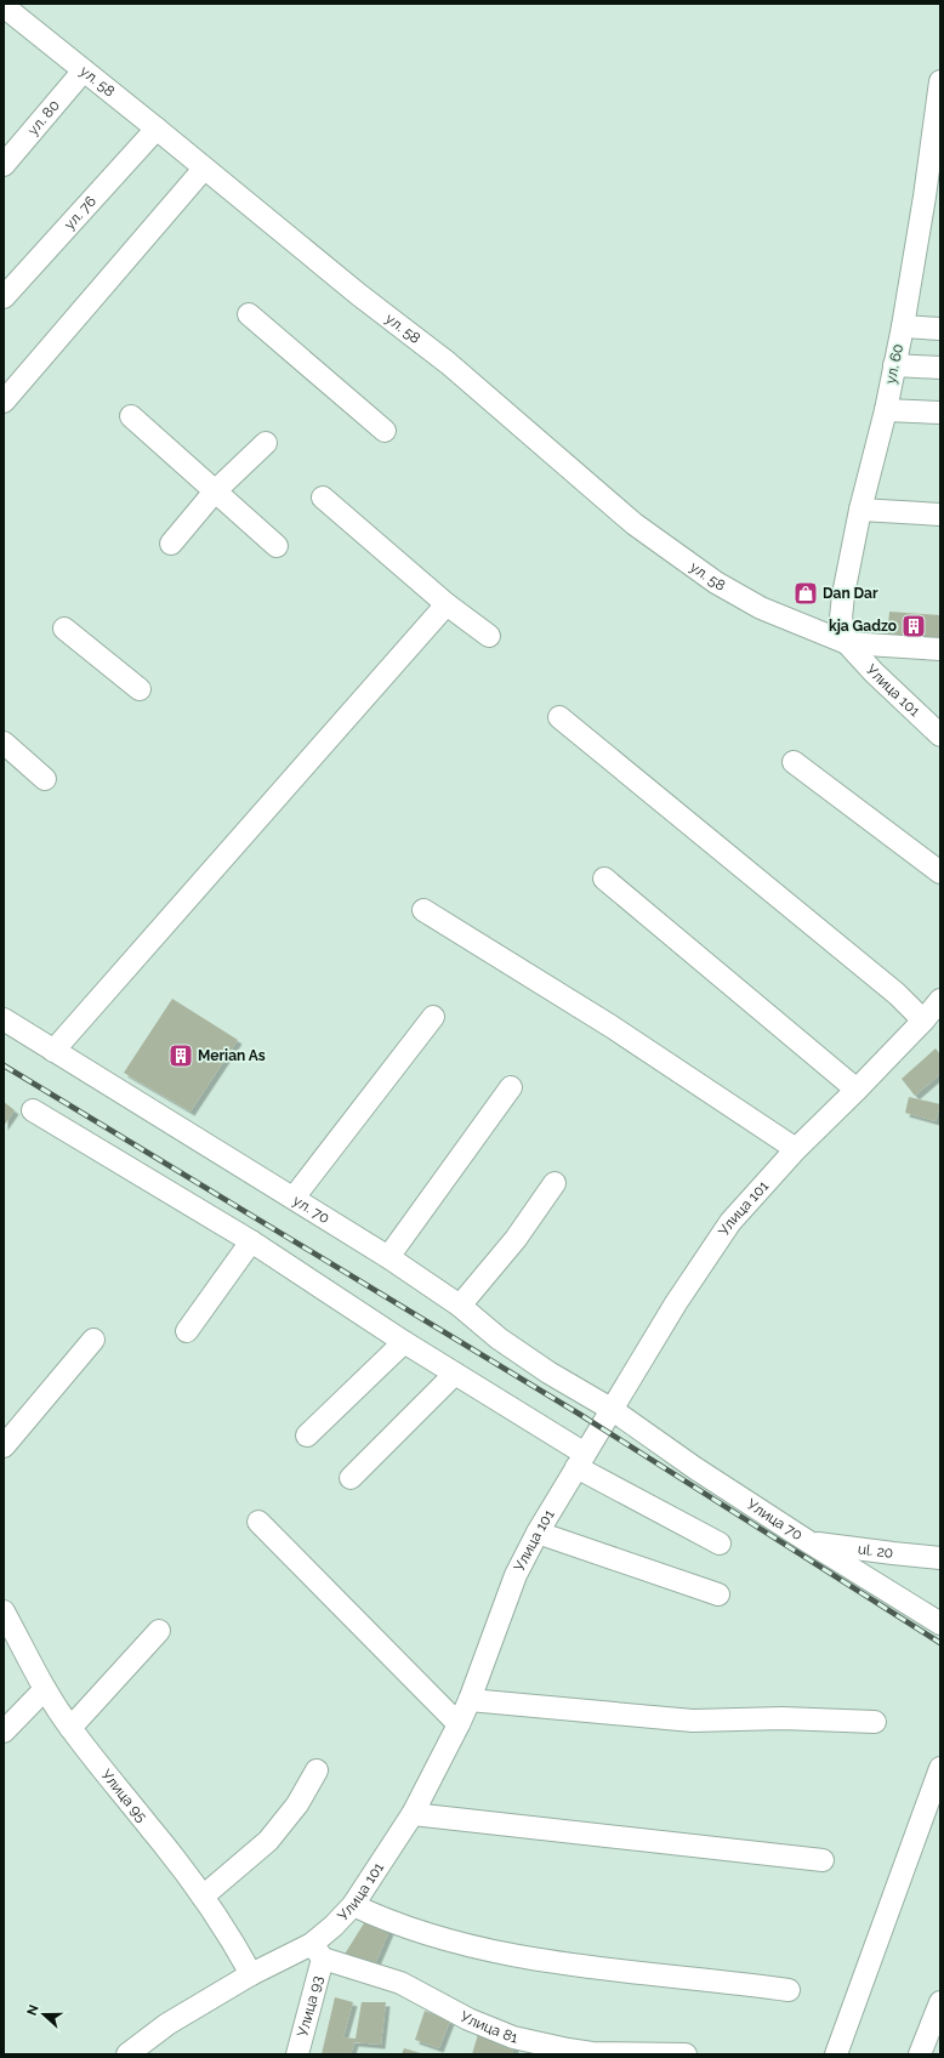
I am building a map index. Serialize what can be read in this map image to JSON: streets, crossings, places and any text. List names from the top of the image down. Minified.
{"streets":{"street":["ул. 58","ул. 80","ул. 76","ул. 60","Улица 101","ул. 70","Улица 70","ul. 20","Улица 95","Улица 93","Улица 81"]},"crossings":[["ул. 58","ул. 80"],["ул. 58","ул. 76"],["ул. 58","ул. 60"],["ул. 58","Улица 101"],["ул. 60","Улица 101"],["Улица 101","ул. 70"],["Улица 101","Улица 70"],["Улица 101","Улица 95"],["Улица 101","Улица 93"],["Улица 101","Улица 81"],["ул. 70","Улица 70"],["Улица 70","ul. 20"],["Улица 93","Улица 81"]],"places":{"shop":["Dan Dar"],"building":["kja Gadzo","Merian As"]},"north":"left"}
